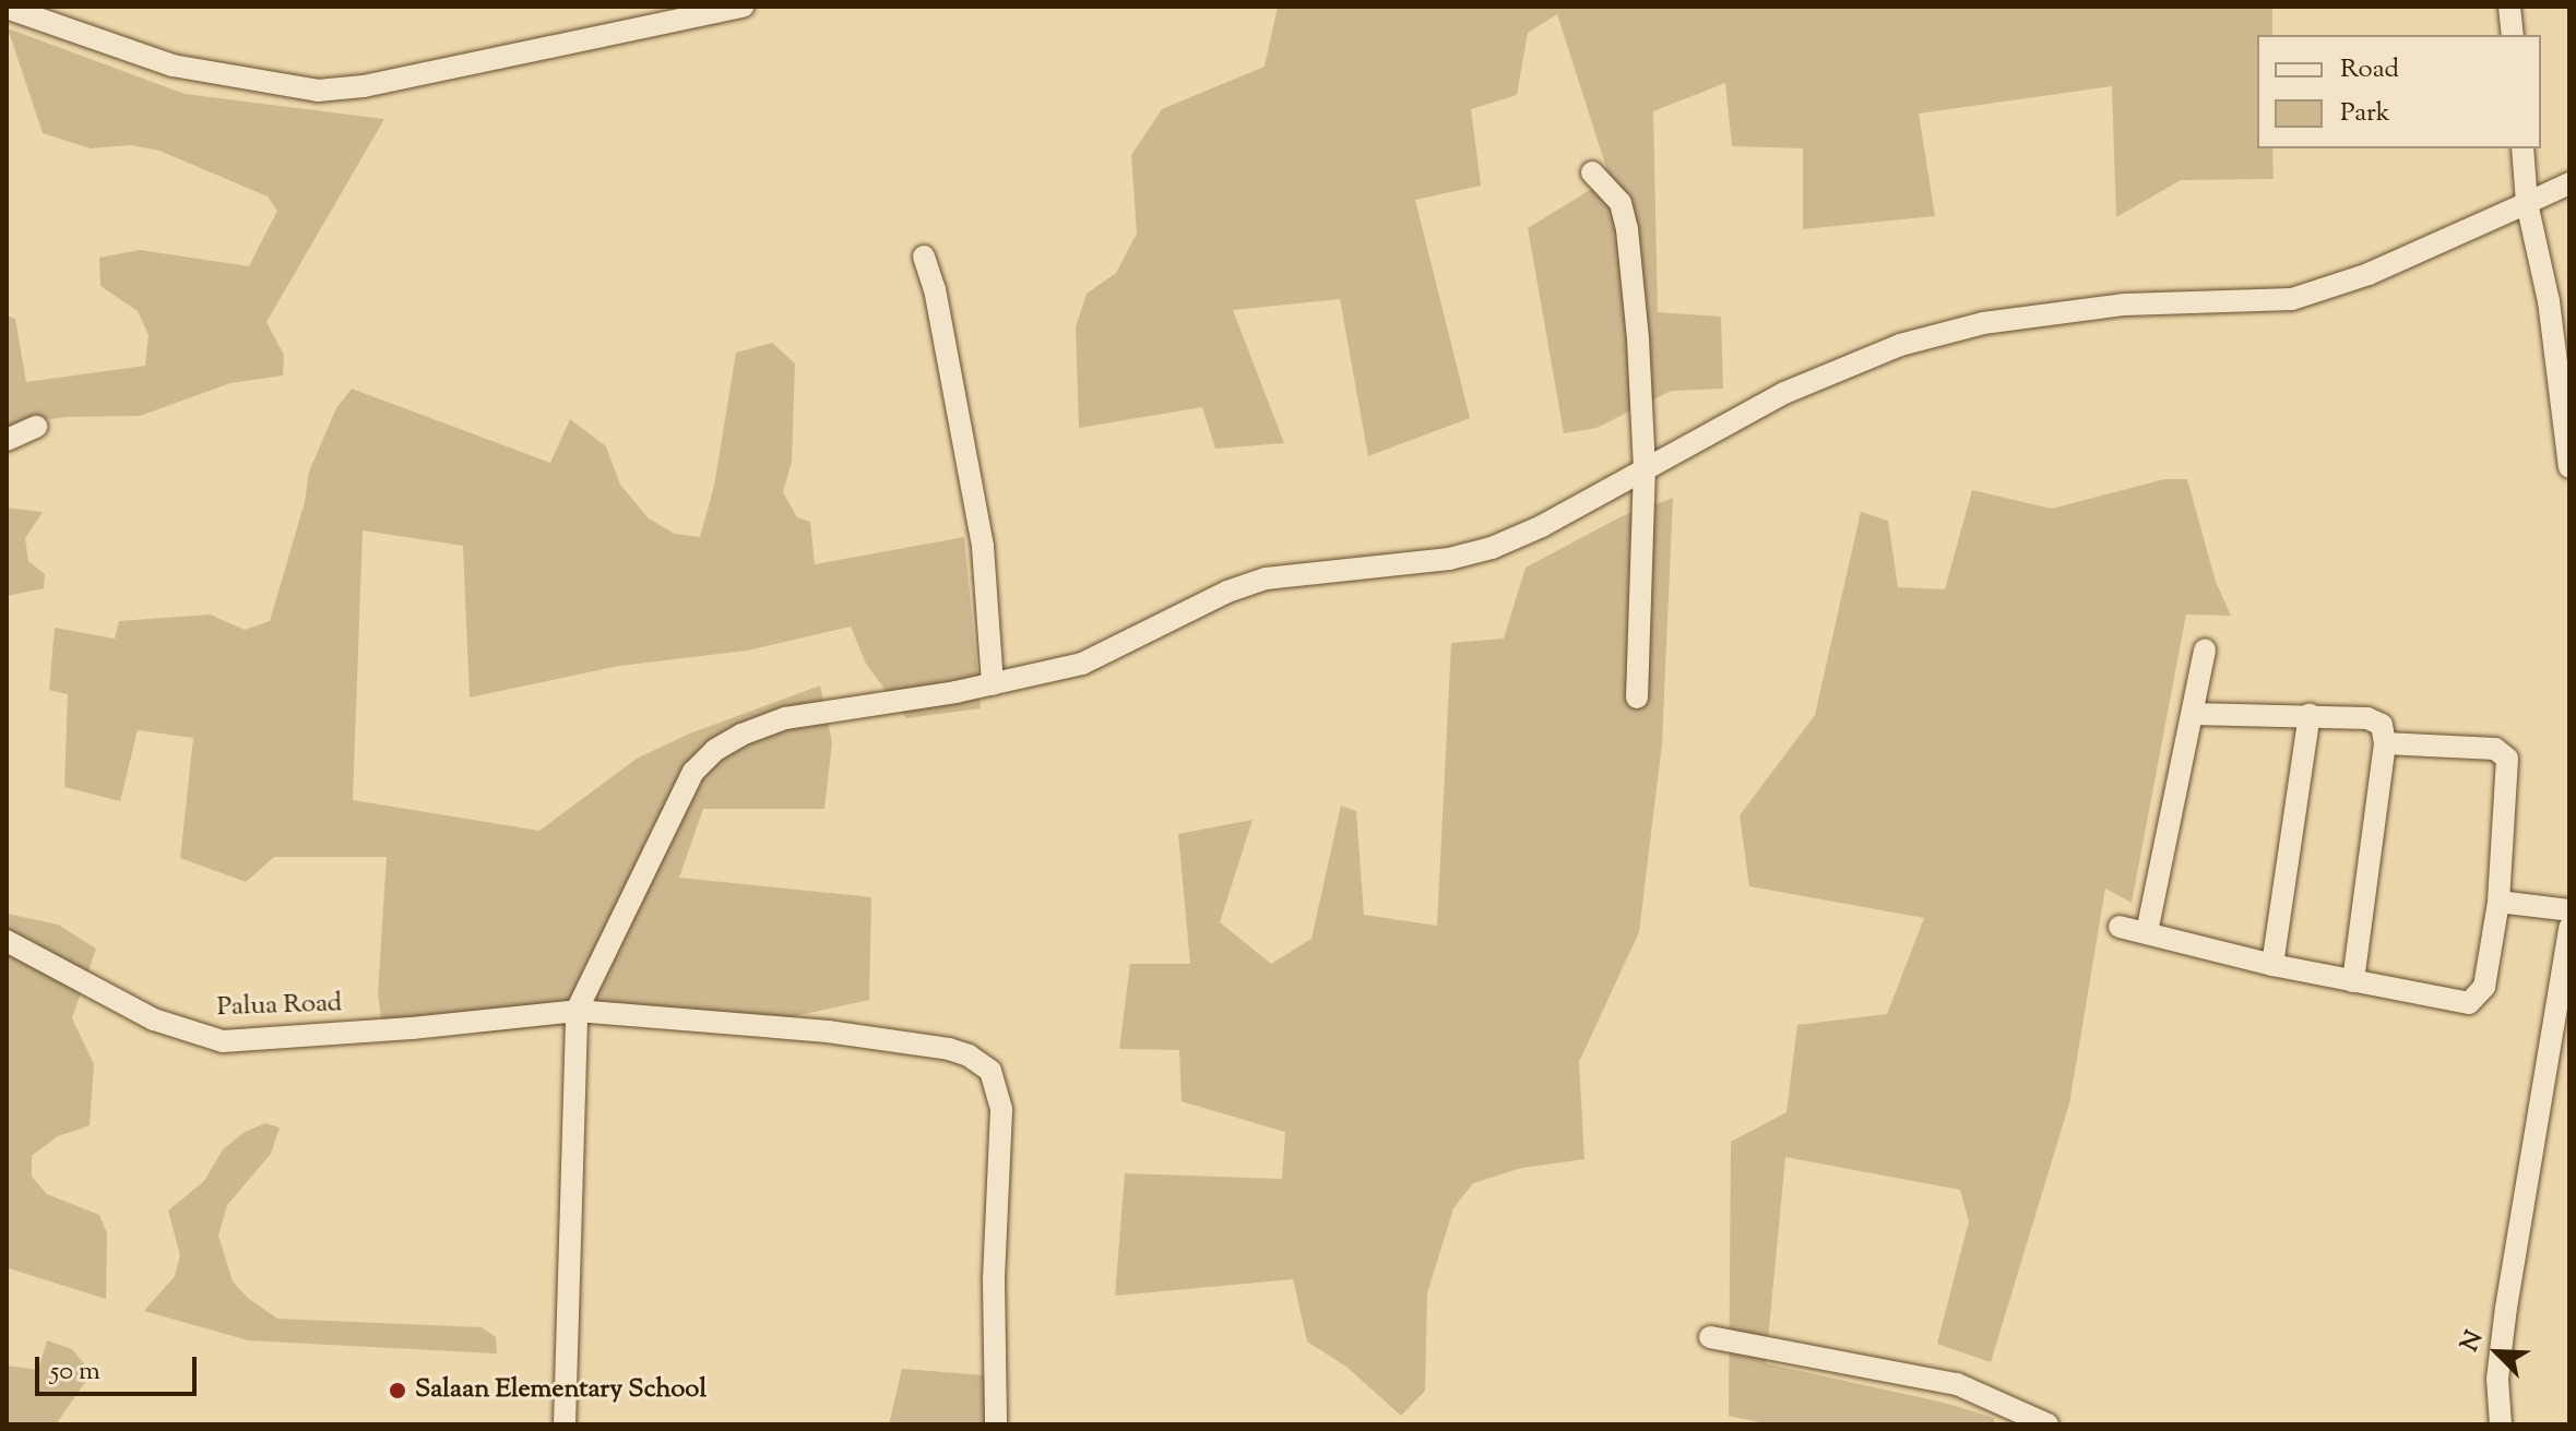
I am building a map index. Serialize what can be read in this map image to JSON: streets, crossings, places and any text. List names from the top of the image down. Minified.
{"streets":{"street":["Palua Road"]},"places":["Salaan Elementary School"],"legend":["Road","Park"],"scale_bar":"50 m","north":"top left"}
